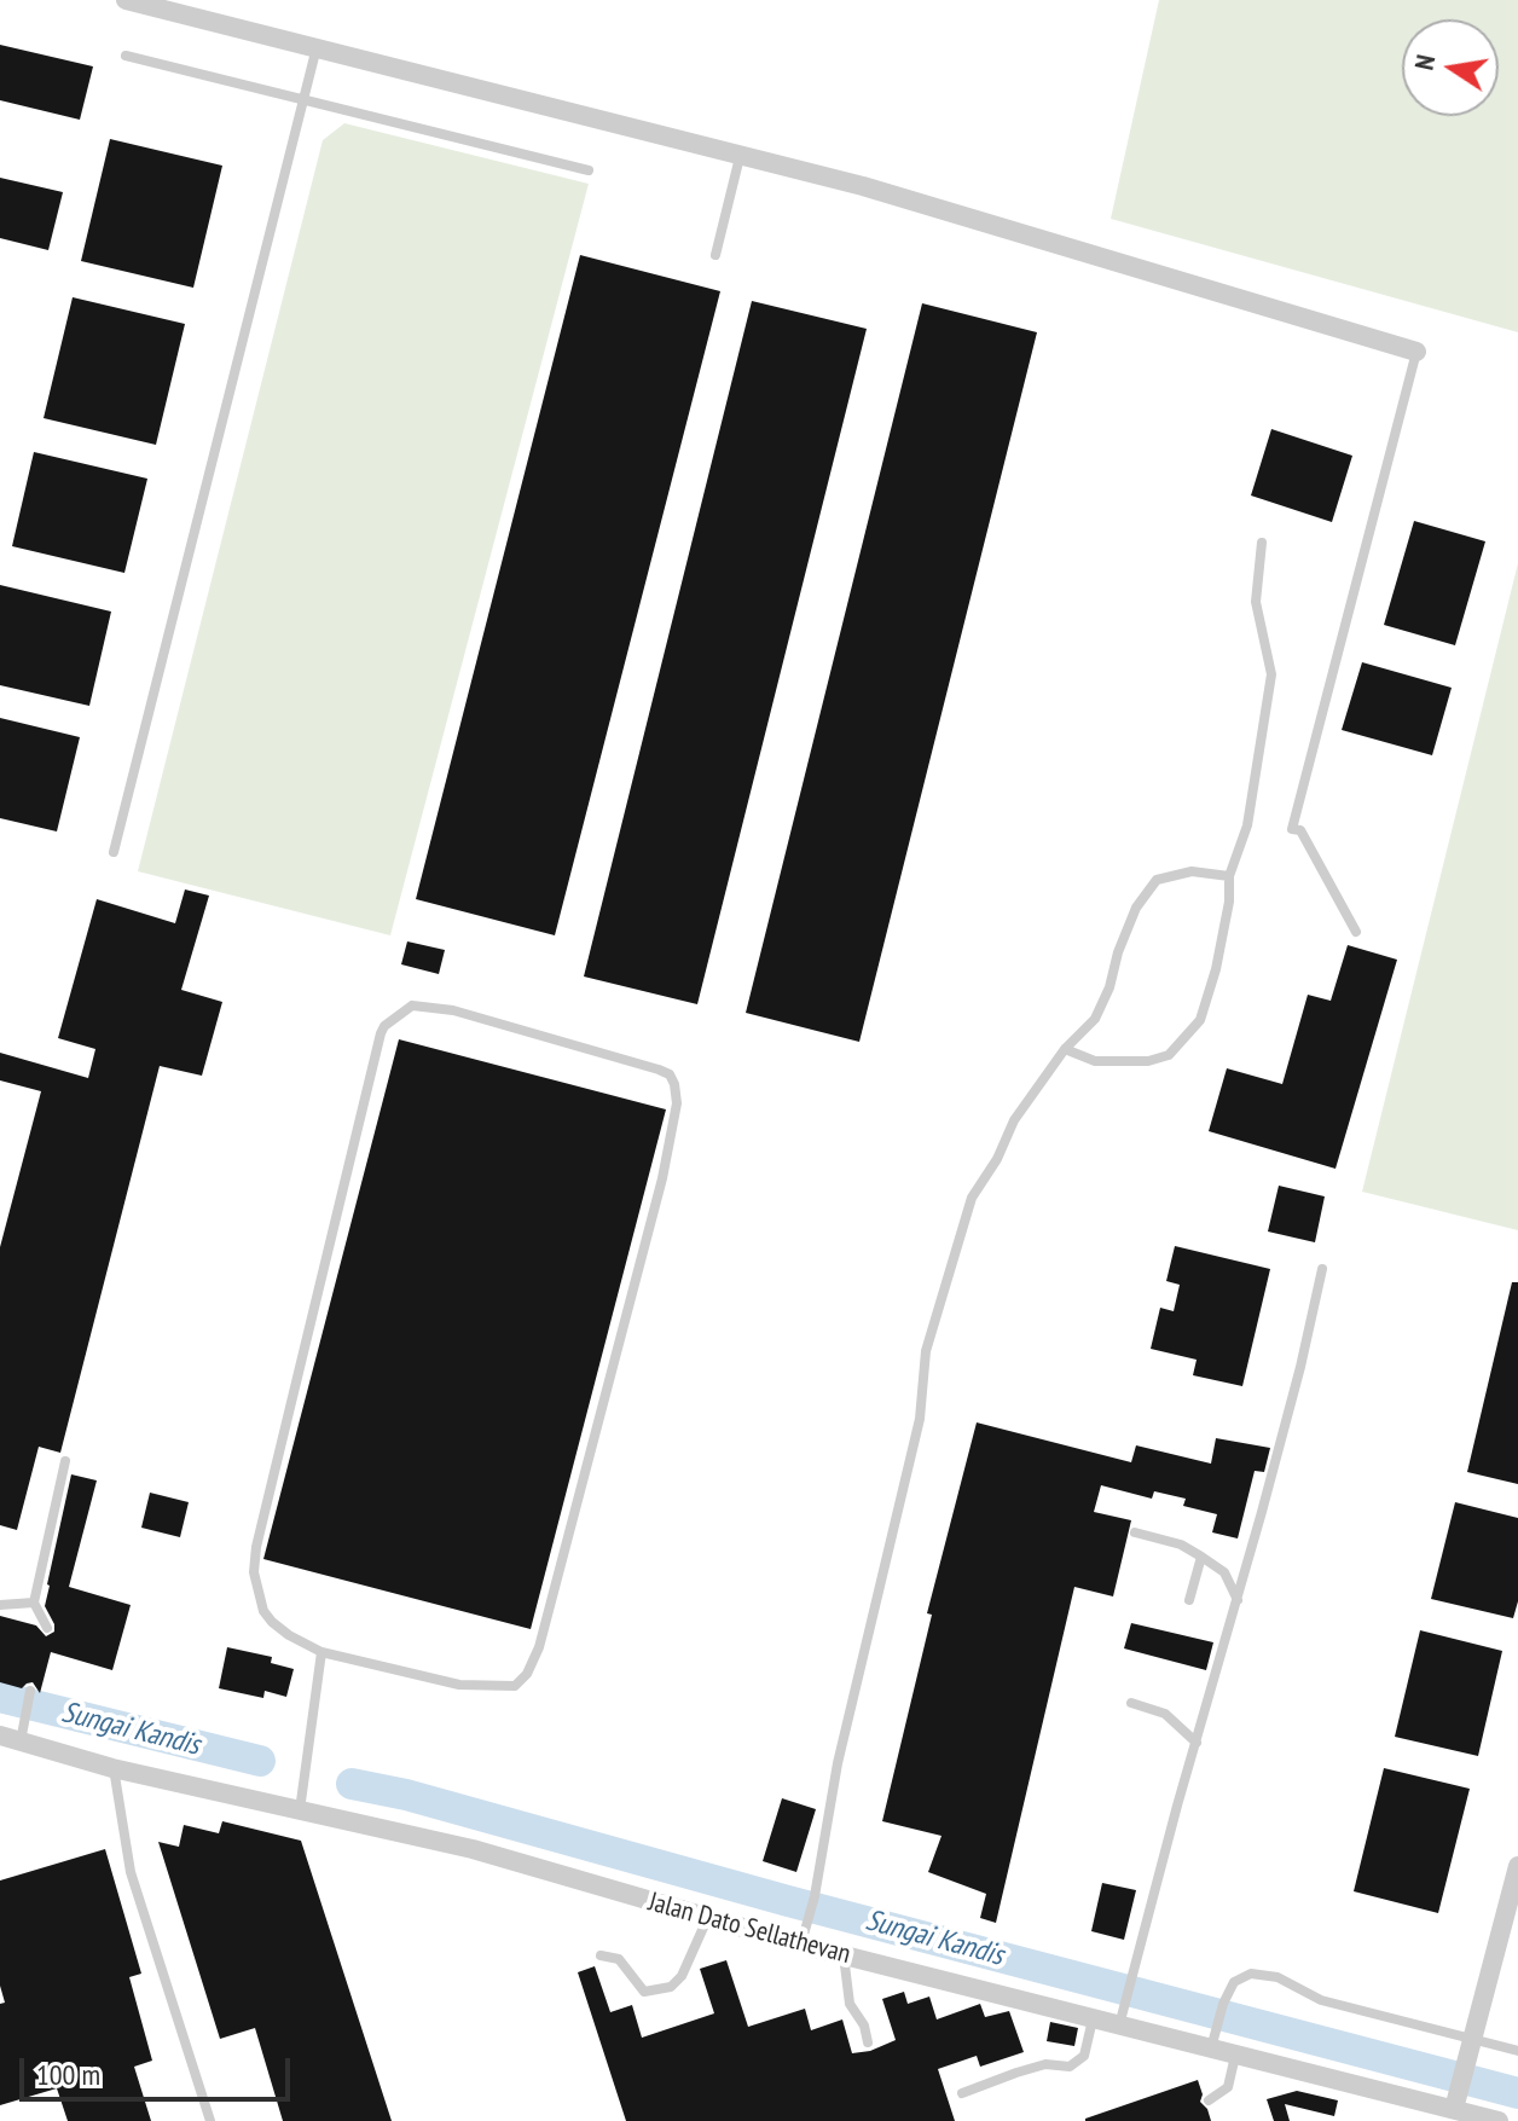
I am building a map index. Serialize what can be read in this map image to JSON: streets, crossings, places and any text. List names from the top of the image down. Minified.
{"streets":{"street":["Jalan Dato Sellathevan"]},"water":["Sungai Kandis"],"scale_bar":"100 m","north":"left"}
